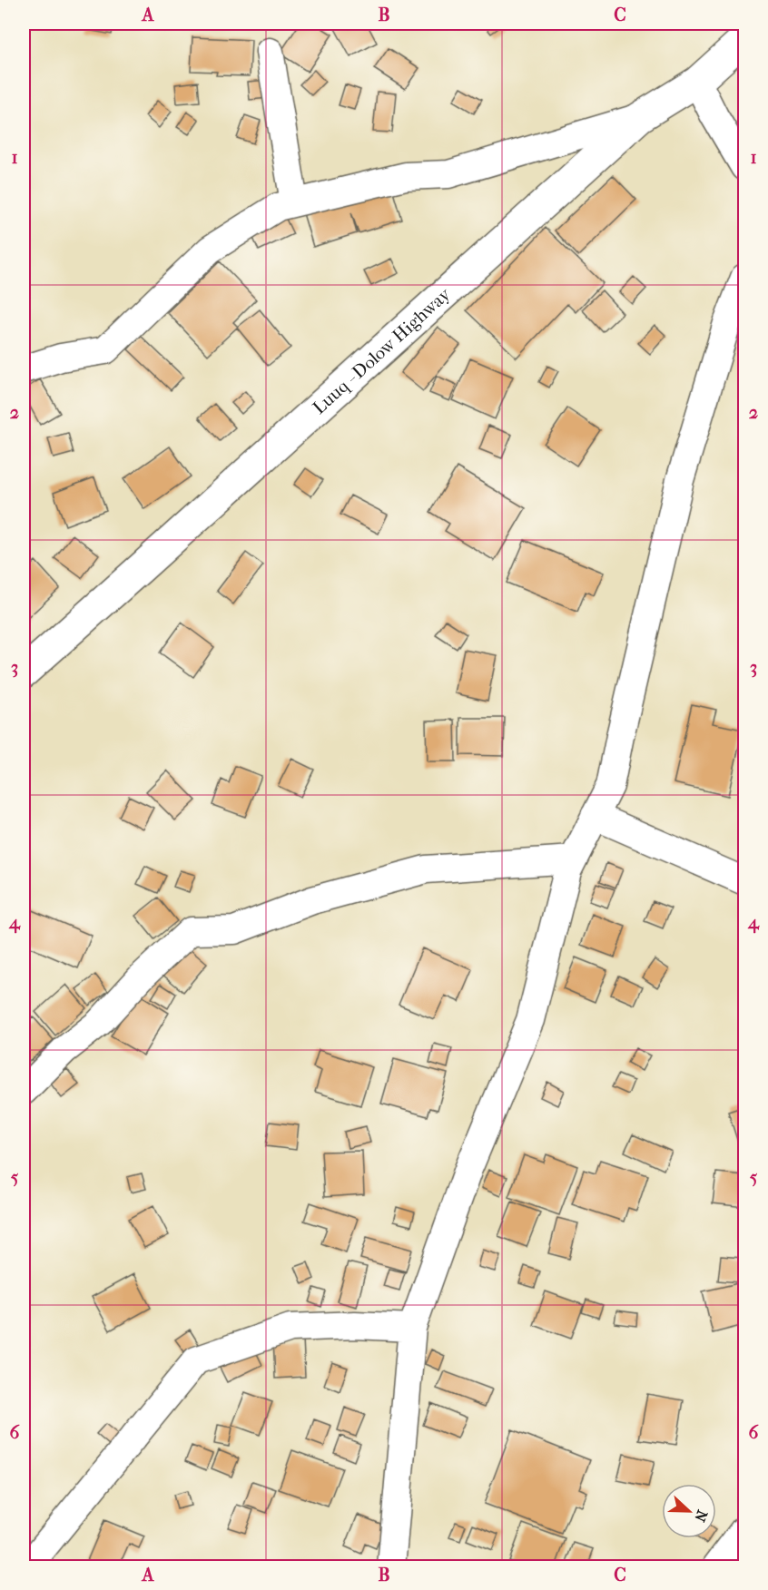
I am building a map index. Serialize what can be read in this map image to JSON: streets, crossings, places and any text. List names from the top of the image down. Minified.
{"streets":{"main road":["Luuq - Dolow Highway"]},"north":"right","grid":{"columns":["A","B","C"],"rows":["1","2","3","4","5","6"]}}
